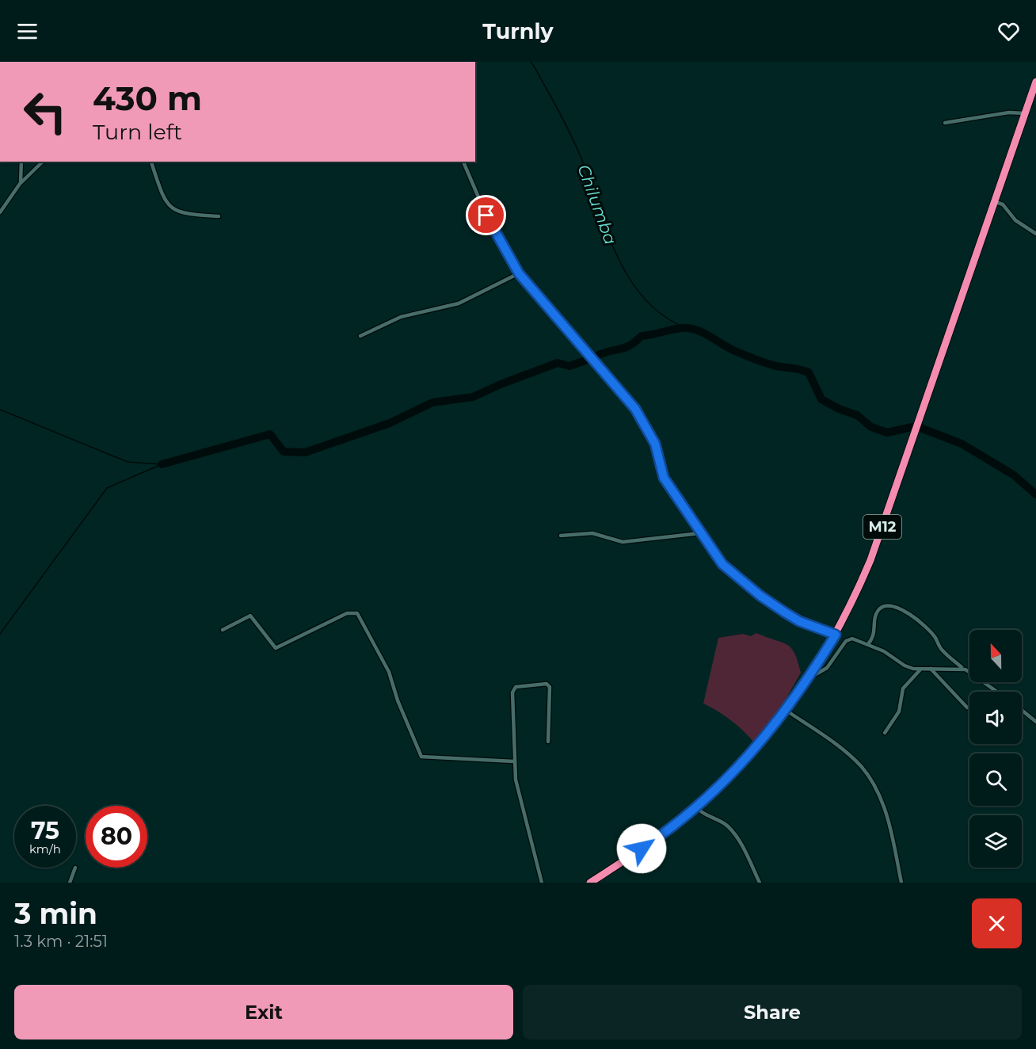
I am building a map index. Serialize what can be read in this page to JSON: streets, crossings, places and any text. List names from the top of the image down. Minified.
{"streets":{"highway":["M12"]},"water":["Chilumba"],"north":"top","page":{"header":"Turnly","turn":["430 m","Turn left"],"speed":"75 km/h","limit":"80","heading":["3 min","1.3 km · 21:51"],"buttons":["Exit","Share"]}}
